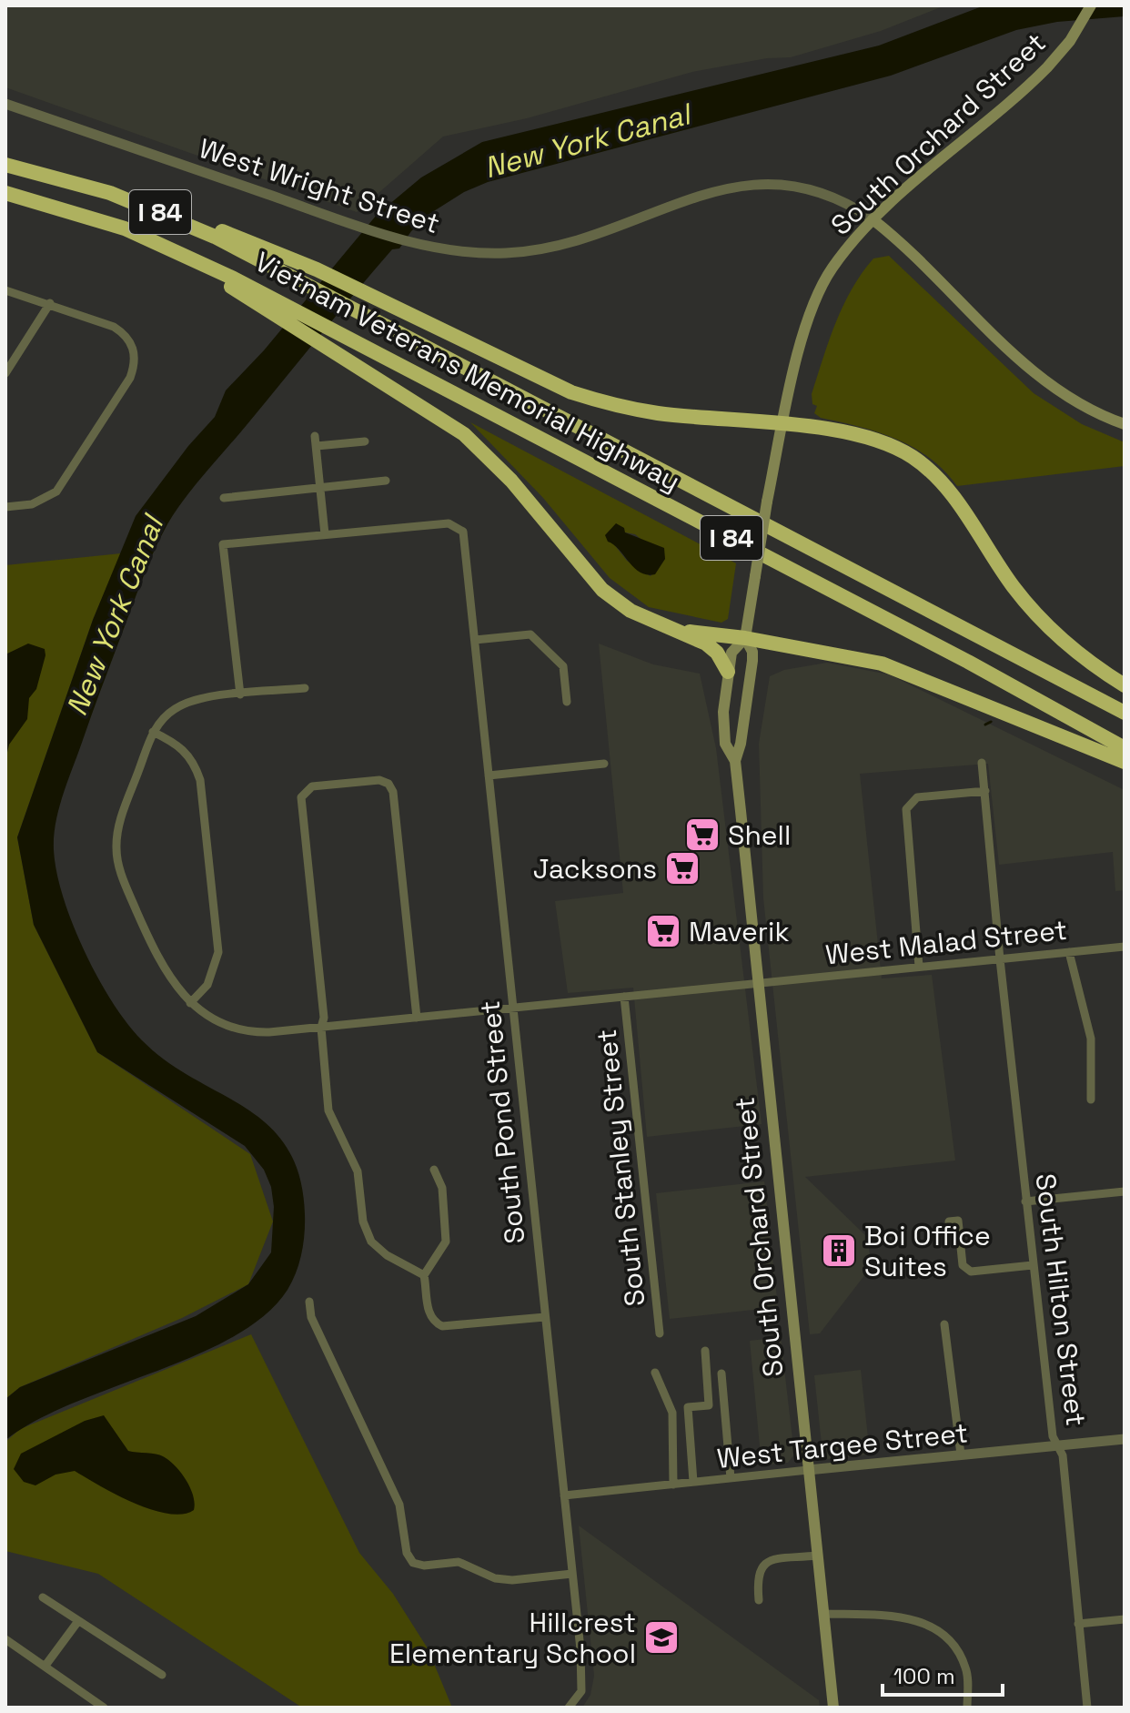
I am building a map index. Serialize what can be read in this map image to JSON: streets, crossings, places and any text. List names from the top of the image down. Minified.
{"streets":{"highway":["I 84","Vietnam Veterans Memorial Highway"],"main road":["South Orchard Street"],"street":["West Wright Street","West Malad Street","South Pond Street","South Stanley Street","South Hilton Street","West Targee Street"]},"crossings":[["South Orchard Street","West Wright Street"],["South Orchard Street","West Malad Street"],["South Orchard Street","West Targee Street"],["I 84","Vietnam Veterans Memorial Highway"],["West Malad Street","South Pond Street"],["West Malad Street","South Stanley Street"],["West Malad Street","South Hilton Street"],["South Pond Street","West Targee Street"],["South Hilton Street","West Targee Street"]],"water":["New York Canal"],"places":{"supermarket":["Shell","Jacksons","Maverik"],"building":["Boi Office Suites"],"school or university":["Hillcrest Elementary School"]},"scale_bar":"100 m"}
